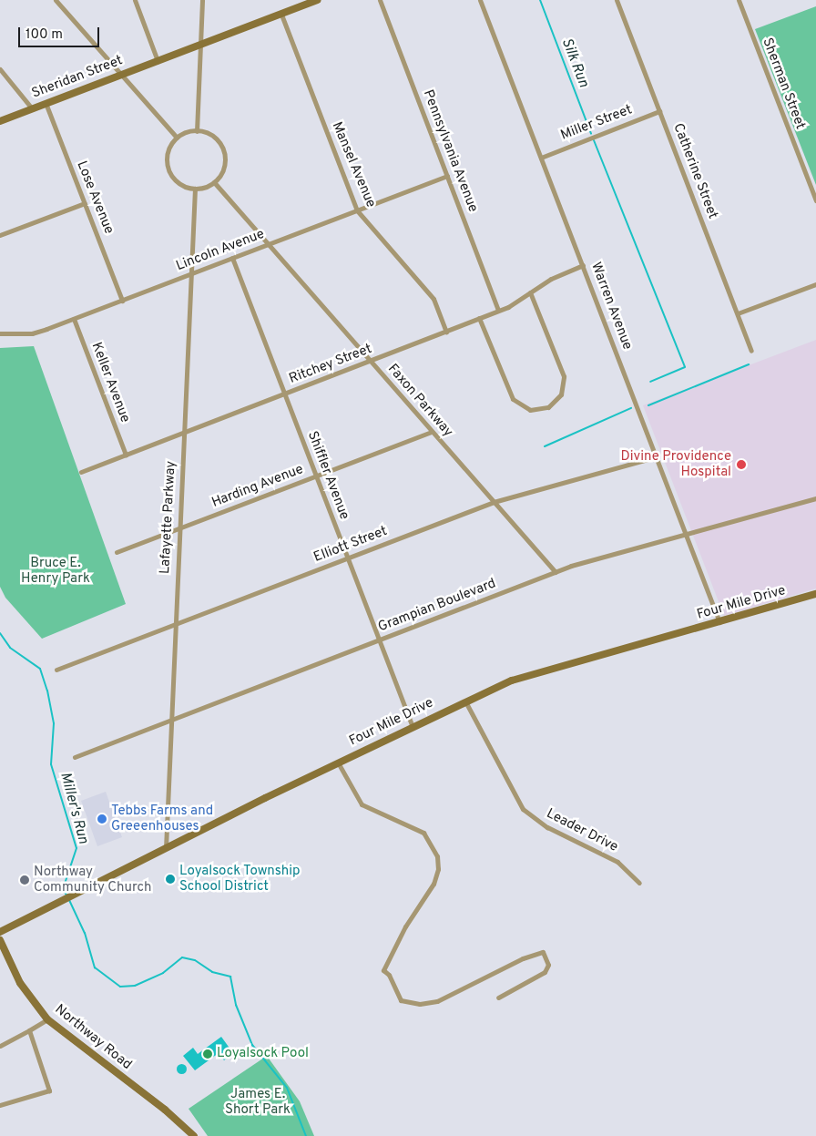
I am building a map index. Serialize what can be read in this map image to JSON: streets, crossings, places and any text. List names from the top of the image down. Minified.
{"streets":{"street":["Sheridan Street","Sherman Street","Miller Street","Pennsylvania Avenue","Mansel Avenue","Catherine Street","Lose Avenue","Lincoln Avenue","Warren Avenue","Ritchey Street","Keller Avenue","Faxon Parkway","Shiffler Avenue","Harding Avenue","Lafayette Parkway","Elliott Street","Four Mile Drive","Grampian Boulevard","Leader Drive","Northway Road"]},"crossings":[["Sheridan Street","Mansel Avenue"],["Sheridan Street","Lose Avenue"],["Miller Street","Catherine Street"],["Miller Street","Warren Avenue"],["Pennsylvania Avenue","Lincoln Avenue"],["Pennsylvania Avenue","Ritchey Street"],["Mansel Avenue","Lincoln Avenue"],["Mansel Avenue","Ritchey Street"],["Lose Avenue","Lincoln Avenue"],["Lincoln Avenue","Keller Avenue"],["Lincoln Avenue","Faxon Parkway"],["Lincoln Avenue","Shiffler Avenue"],["Lincoln Avenue","Lafayette Parkway"],["Warren Avenue","Ritchey Street"],["Warren Avenue","Elliott Street"],["Warren Avenue","Four Mile Drive"],["Warren Avenue","Grampian Boulevard"],["Ritchey Street","Keller Avenue"],["Ritchey Street","Faxon Parkway"],["Ritchey Street","Shiffler Avenue"],["Ritchey Street","Lafayette Parkway"],["Faxon Parkway","Harding Avenue"],["Faxon Parkway","Lafayette Parkway"],["Faxon Parkway","Elliott Street"],["Faxon Parkway","Grampian Boulevard"],["Shiffler Avenue","Harding Avenue"],["Shiffler Avenue","Elliott Street"],["Shiffler Avenue","Four Mile Drive"],["Shiffler Avenue","Grampian Boulevard"],["Harding Avenue","Lafayette Parkway"],["Lafayette Parkway","Elliott Street"],["Lafayette Parkway","Four Mile Drive"],["Lafayette Parkway","Grampian Boulevard"],["Four Mile Drive","Leader Drive"]],"water":["Silk Run","Miller's Run"],"parks":["Bruce E. Henry Park","James E. Short Park"],"places":["Divine Providence Hospital","Tebbs Farms and Greeenhouses","Loyalsock Township School District","Northway Community Church","Loyalsock Pool"],"scale_bar":"100 m"}
